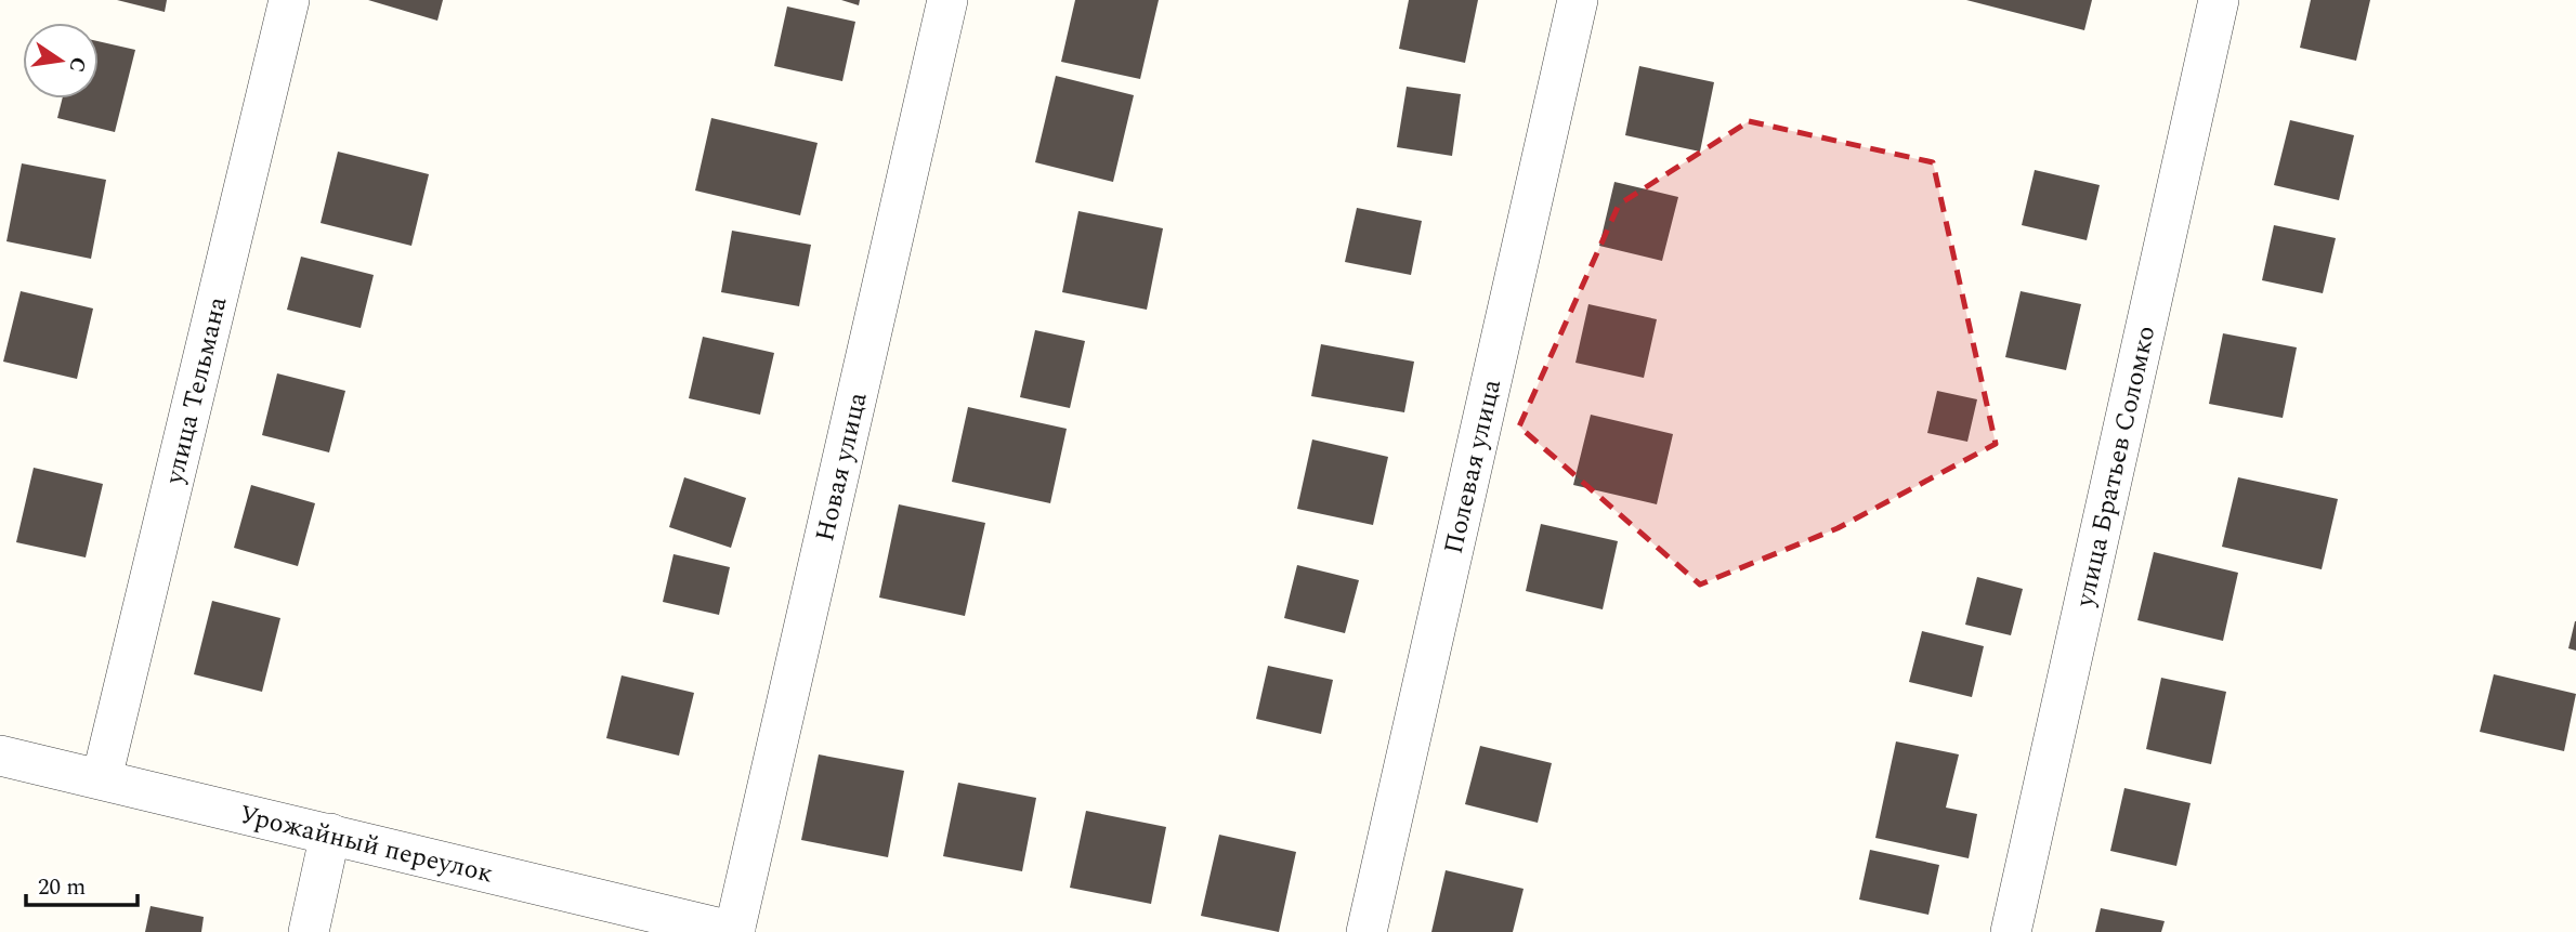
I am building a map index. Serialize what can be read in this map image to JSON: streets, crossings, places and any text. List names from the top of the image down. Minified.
{"streets":{"street":["улица Тельмана","Новая улица","Полевая улица","улица Братьев Соломко","Урожайный переулок"]},"crossings":[["улица Тельмана","Урожайный переулок"],["Новая улица","Урожайный переулок"]],"scale_bar":"20 m","north":"right"}
